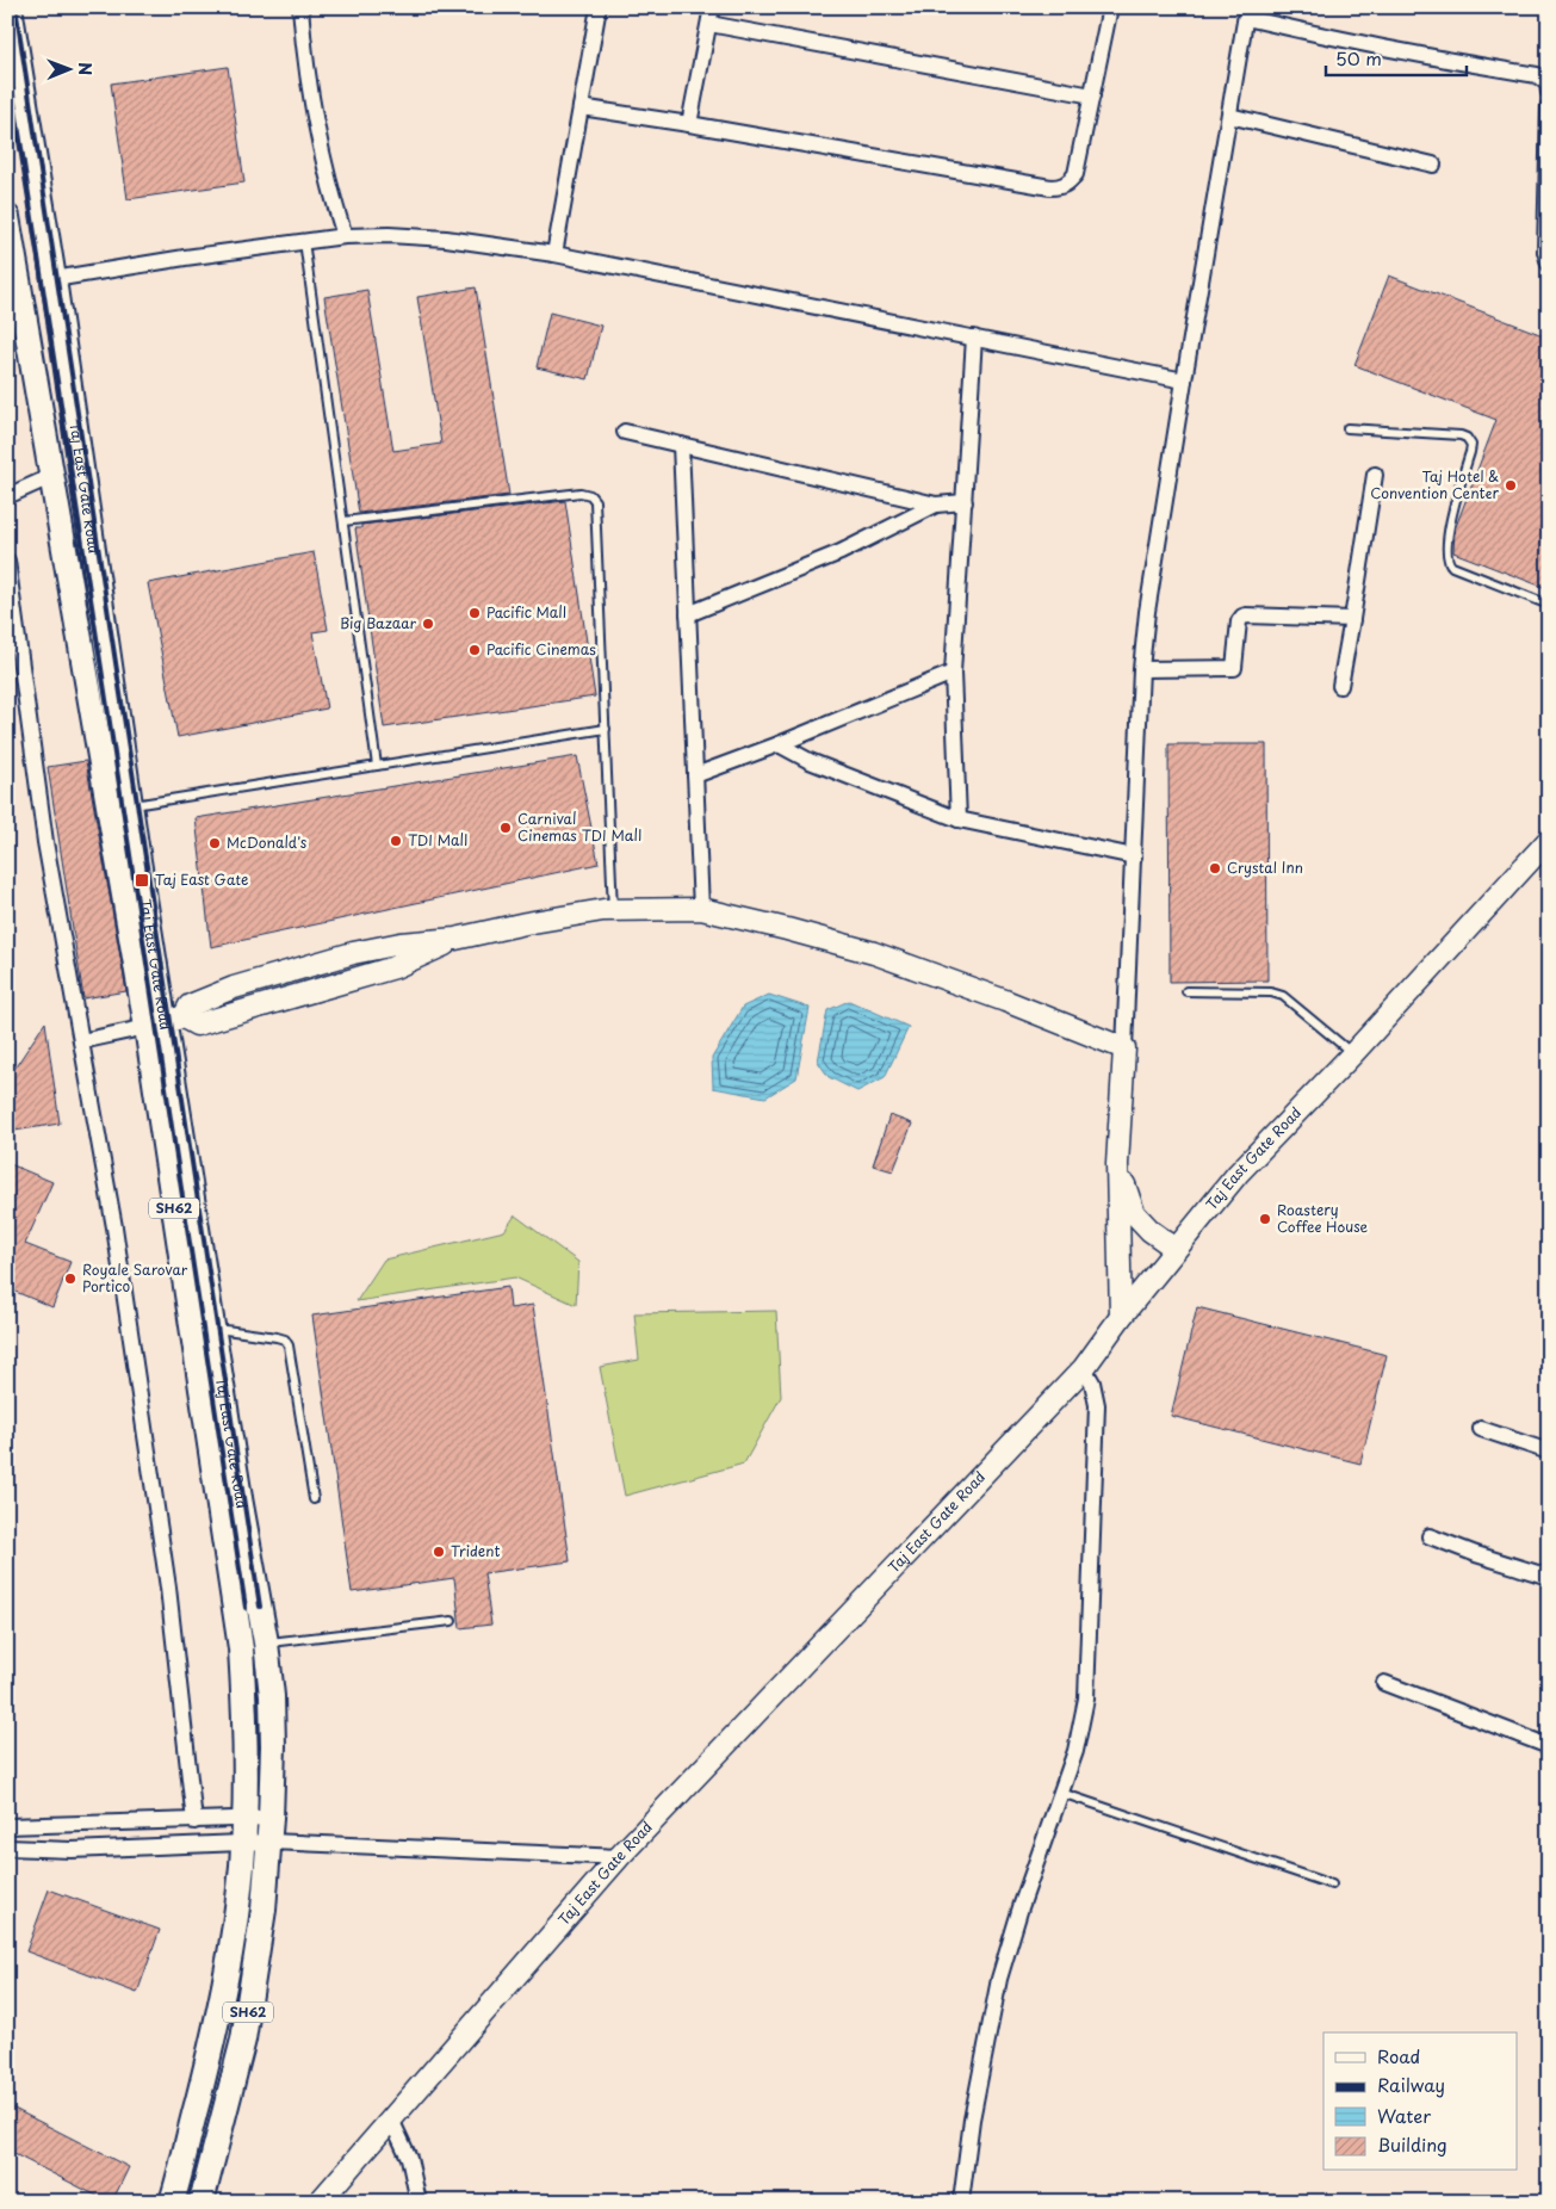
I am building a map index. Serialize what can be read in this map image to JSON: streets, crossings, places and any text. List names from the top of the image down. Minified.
{"streets":{"main road":["Taj East Gate Road","SH62"]},"crossings":[["Taj East Gate Road","SH62"]],"places":{"other":["Taj Hotel & Convention Center","Pacific Mall","Big Bazaar","Pacific Cinemas","Carnival Cinemas TDI Mall","TDI Mall","McDonald's","Crystal Inn","Roastery Coffee House","Royale Sarovar Portico","Trident"],"transit":["Taj East Gate"]},"legend":["Road","Railway","Water","Building"],"scale_bar":"50 m","north":"right"}
